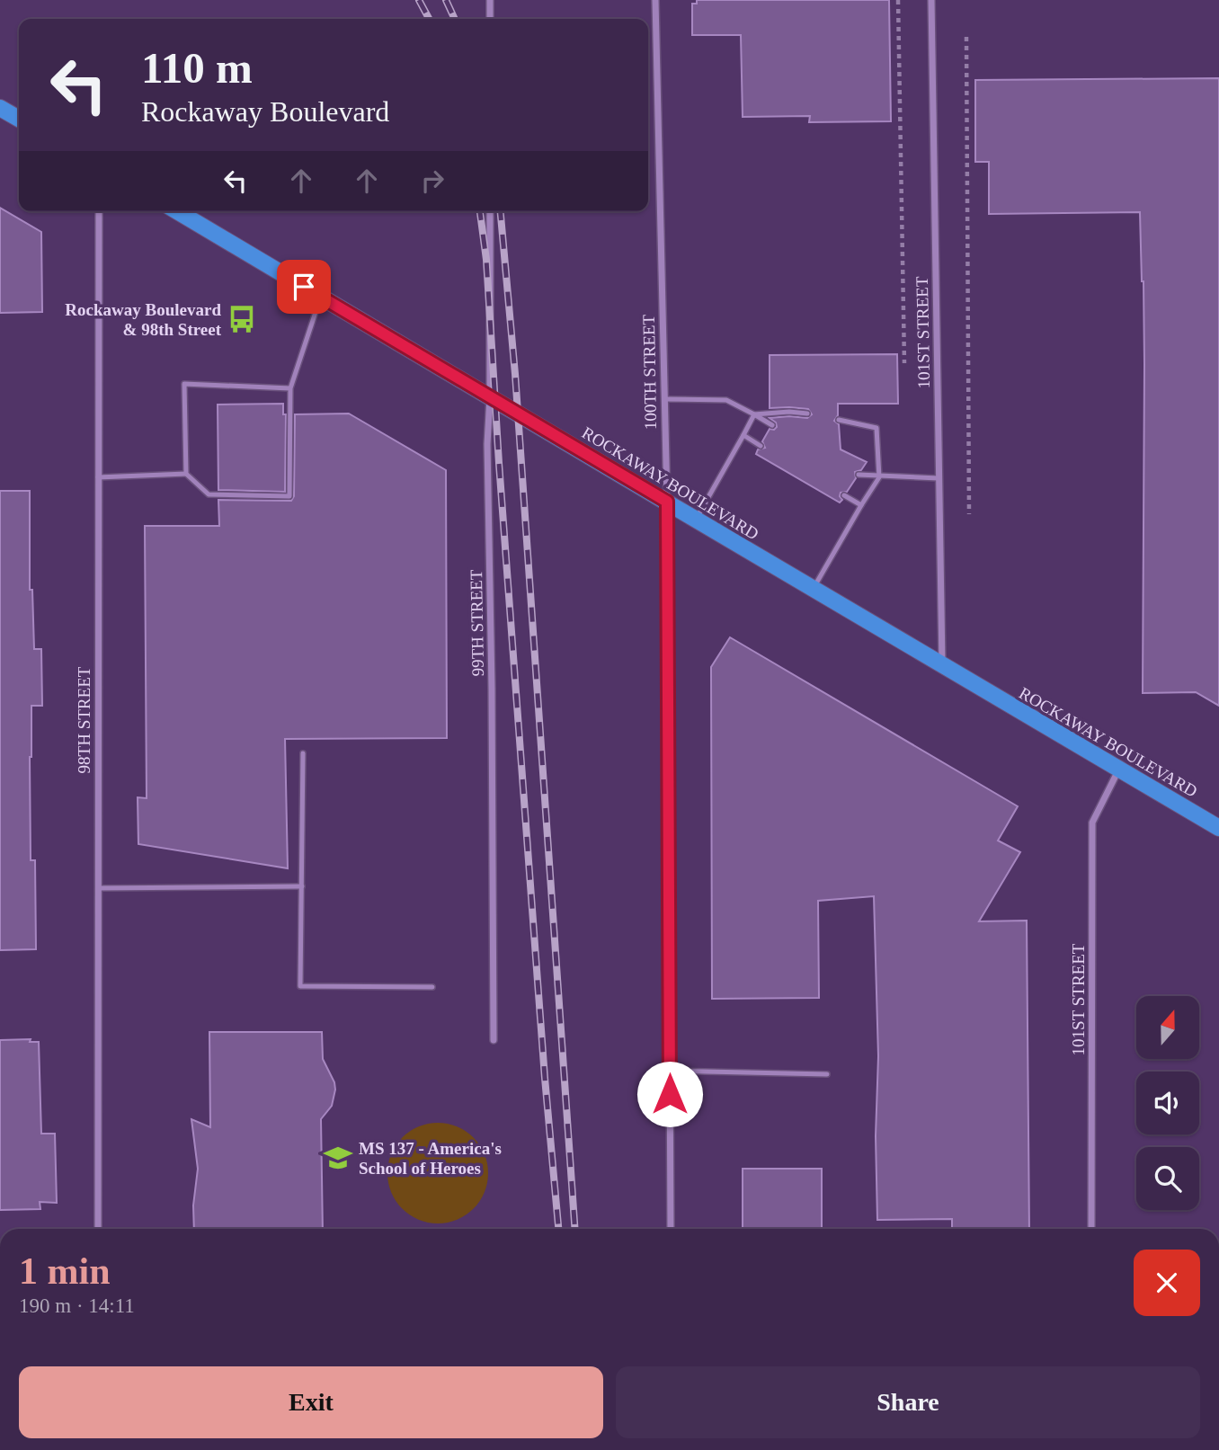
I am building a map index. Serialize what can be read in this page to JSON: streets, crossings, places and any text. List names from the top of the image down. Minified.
{"streets":{"main road":["ROCKAWAY BOULEVARD"],"street":["101ST STREET","100TH STREET","99TH STREET","98TH STREET"]},"crossings":[["101ST STREET","ROCKAWAY BOULEVARD"],["100TH STREET","ROCKAWAY BOULEVARD"],["ROCKAWAY BOULEVARD","99TH STREET"]],"places":{"bus stop":["Rockaway Boulevard & 98th Street"],"school or university":["MS 137 - America's School of Heroes"]},"north":"top","page":{"turn":["110 m","Rockaway Boulevard"],"heading":["1 min","190 m · 14:11"],"buttons":["Exit","Share"]}}
